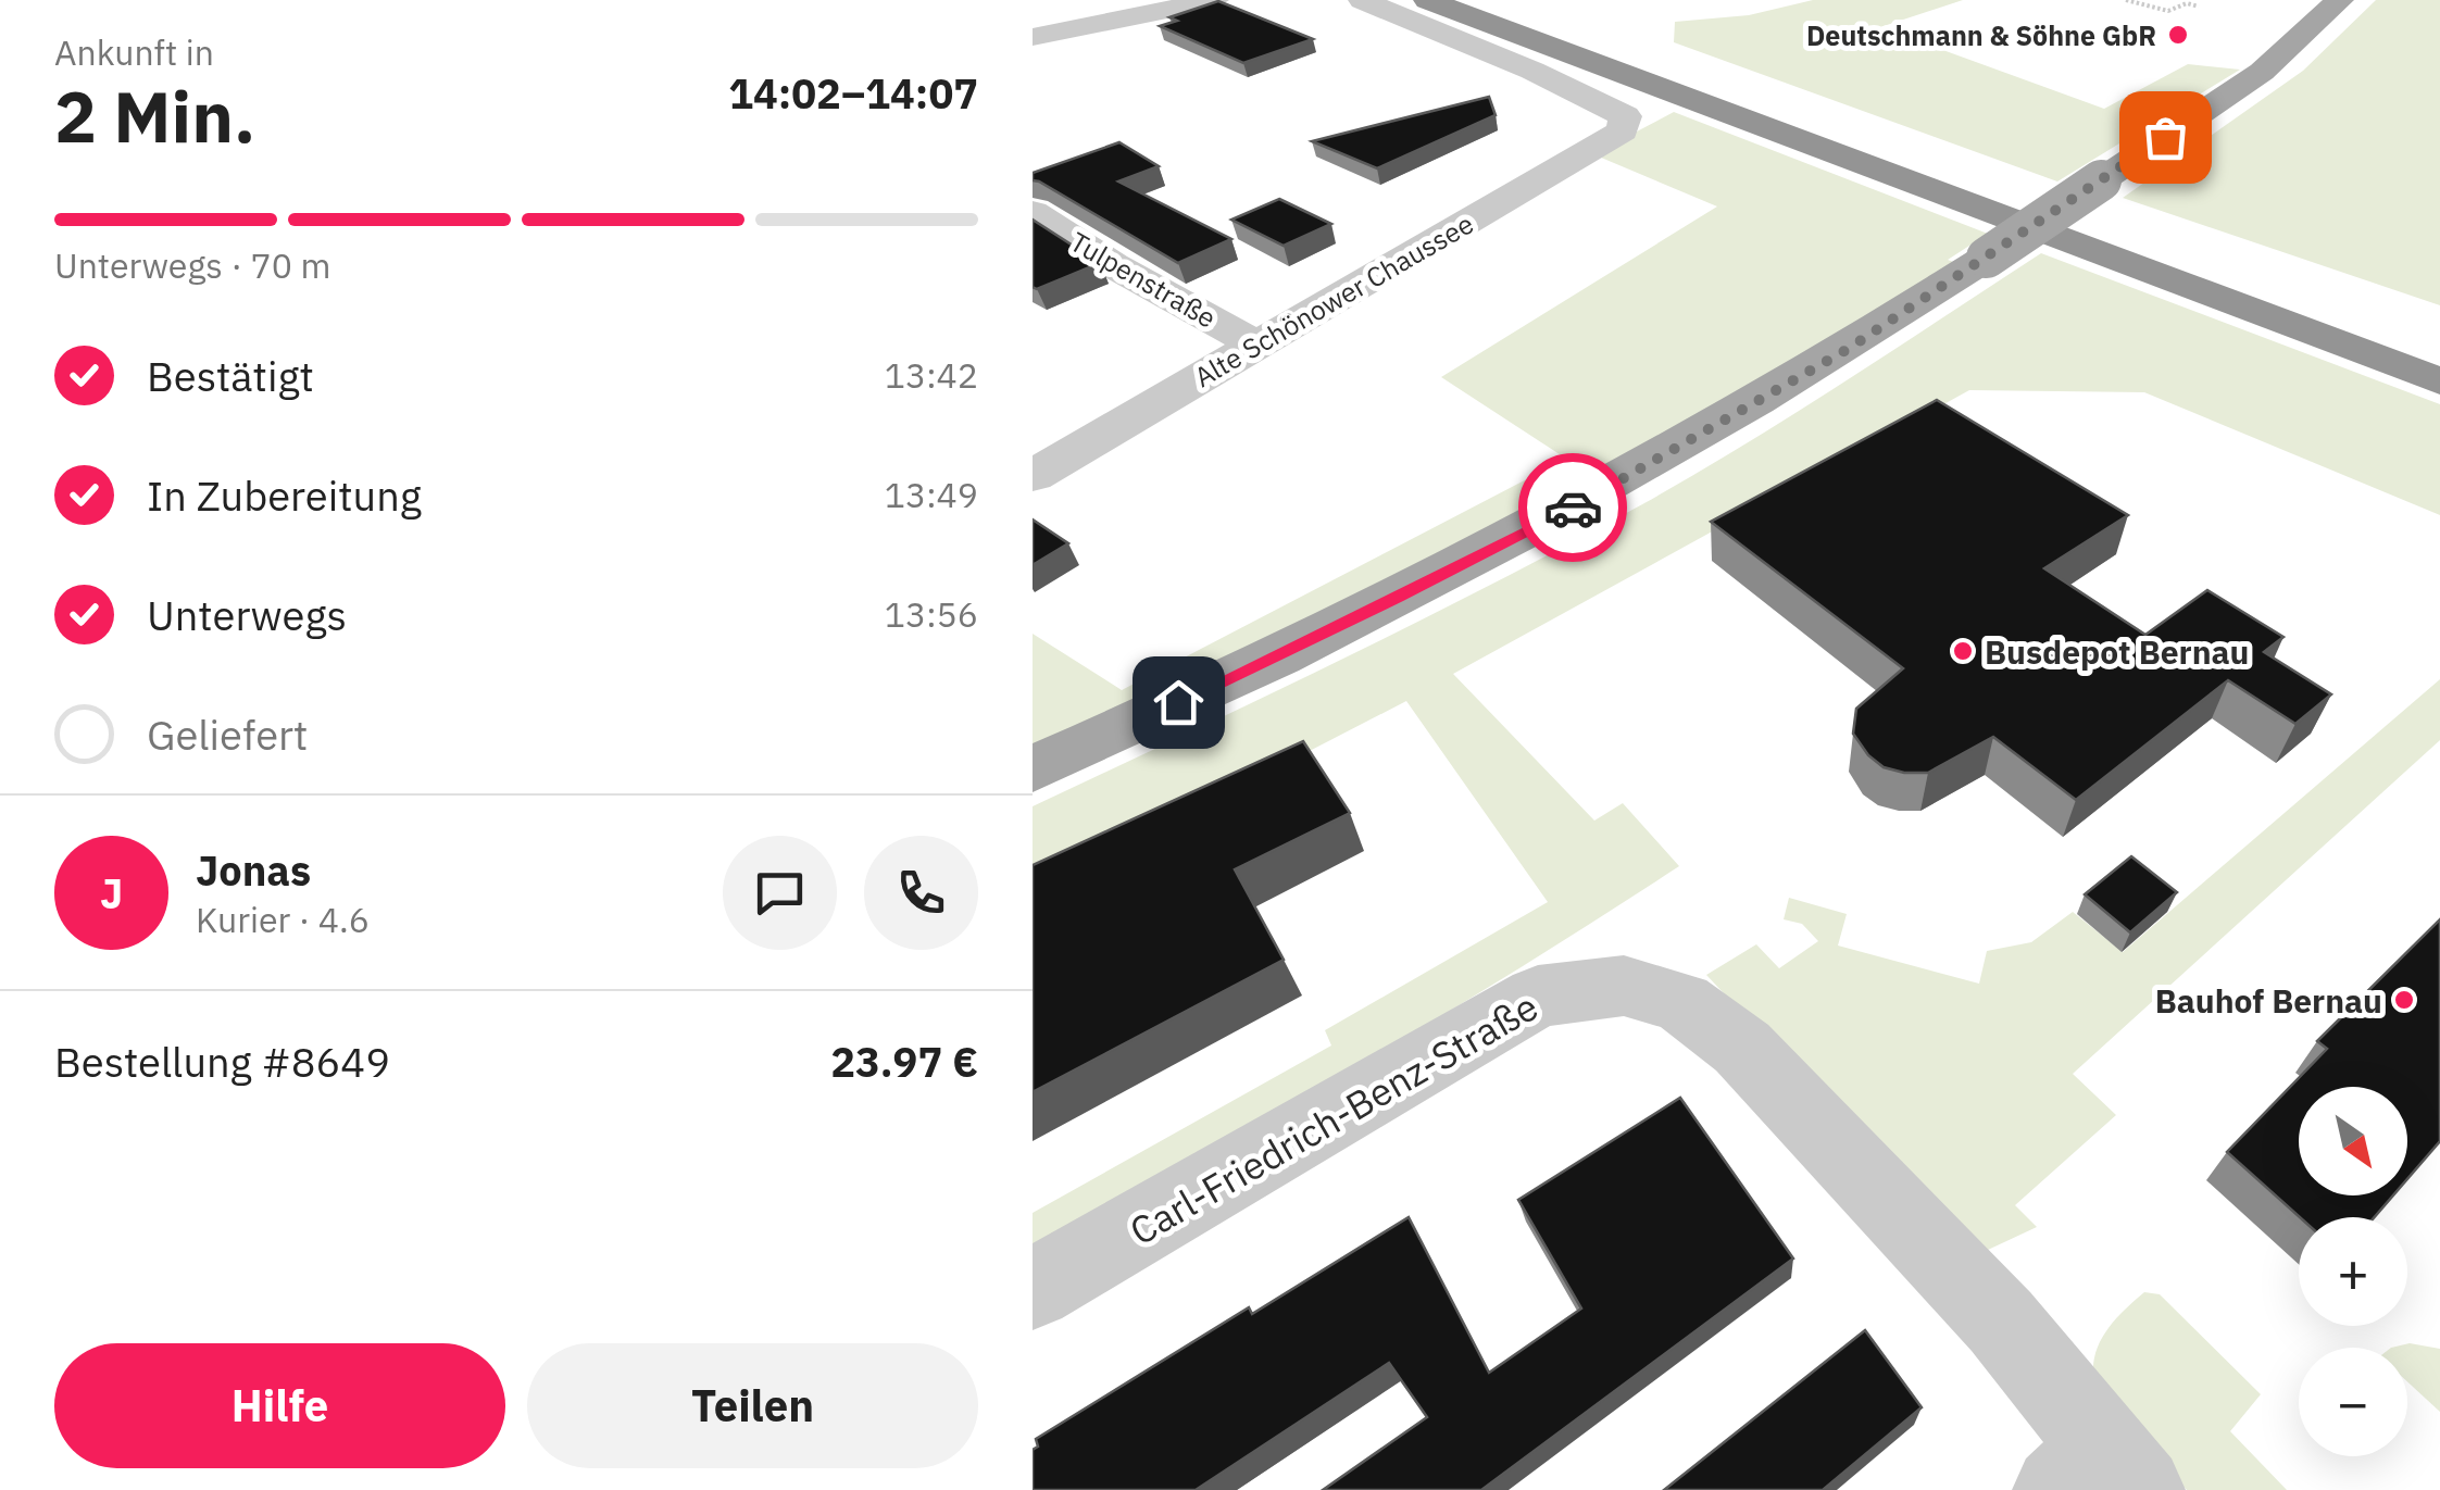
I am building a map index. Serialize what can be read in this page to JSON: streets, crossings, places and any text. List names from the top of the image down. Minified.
{"streets":{"street":["Tulpenstraße","Alte Schönower Chaussee","Carl-Friedrich-Benz-Straße"]},"crossings":[["Tulpenstraße","Alte Schönower Chaussee"]],"places":["Deutschmann & Söhne GbR","Busdepot Bernau","Bauhof Bernau"],"north":"bottom right","page":{"heading":["2 Min.","Ankunft in","14:02–14:07"],"panel":["Jonas","Kurier · 4.6","Bestellung #8649","23.97 €"],"bar":"Unterwegs · 70 m","list":[["Bestätigt","13:42"],["In Zubereitung","13:49"],["Unterwegs","13:56"],"Geliefert"],"round":"J","map_buttons":["+","−"],"buttons":["Hilfe","Teilen"]}}
